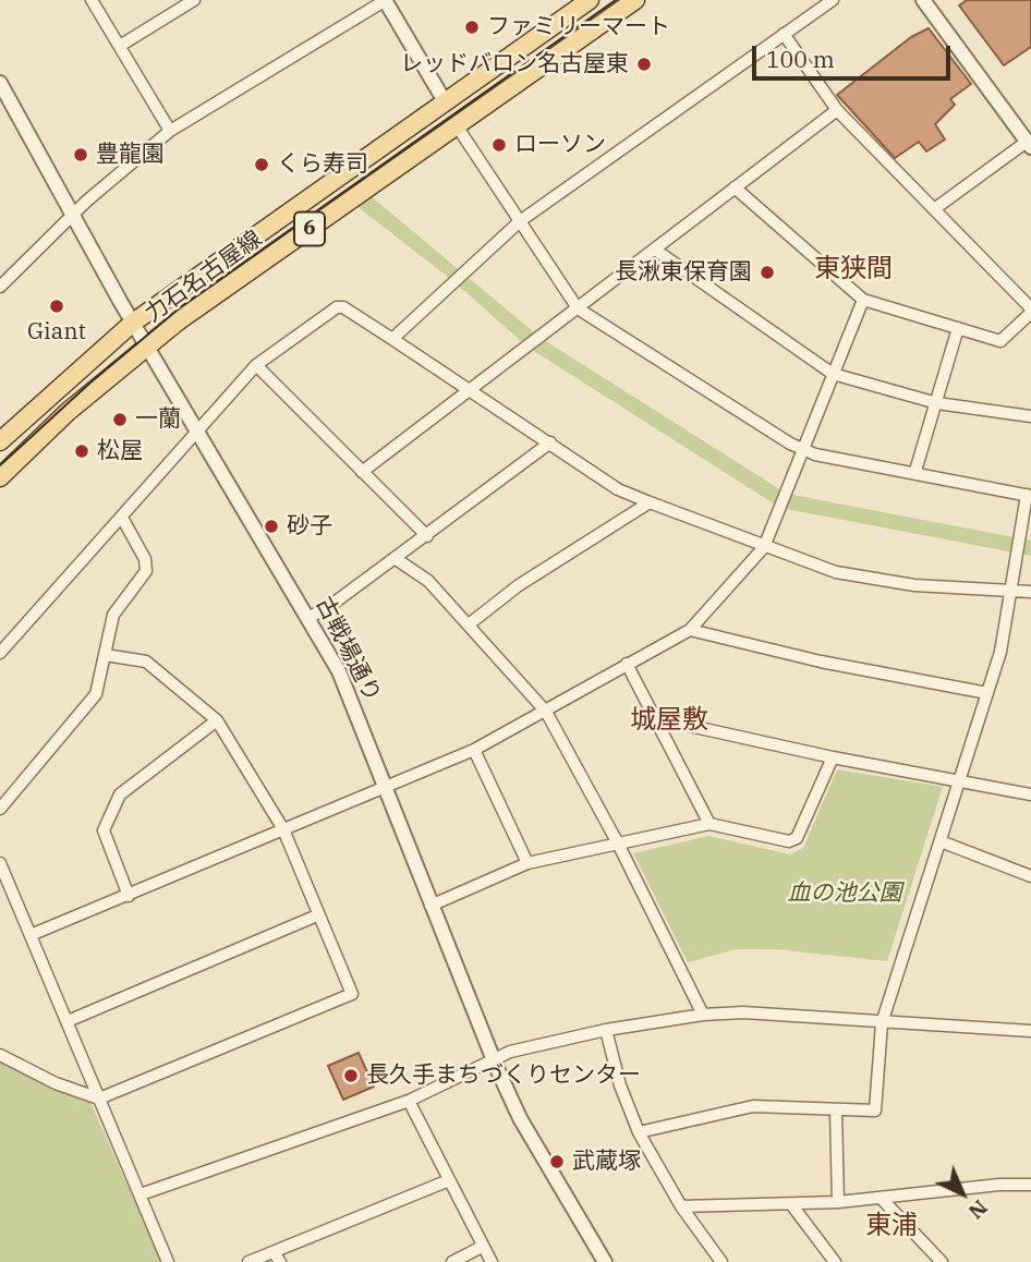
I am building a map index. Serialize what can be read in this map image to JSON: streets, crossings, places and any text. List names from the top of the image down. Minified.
{"streets":{"main road":["6","力石名古屋線"],"street":["古戦場通り"]},"crossings":[["力石名古屋線","古戦場通り"]],"districts":["東狭間","城屋敷","東浦"],"parks":["血の池公園"],"places":["ファミリーマート","レッドバロン名古屋東","ローソン","豊龍園","くら寿司","長湫東保育園","Giant","一蘭","松屋","砂子","長久手まちづくりセンター","武蔵塚"],"scale_bar":"100 m","north":"bottom right"}
